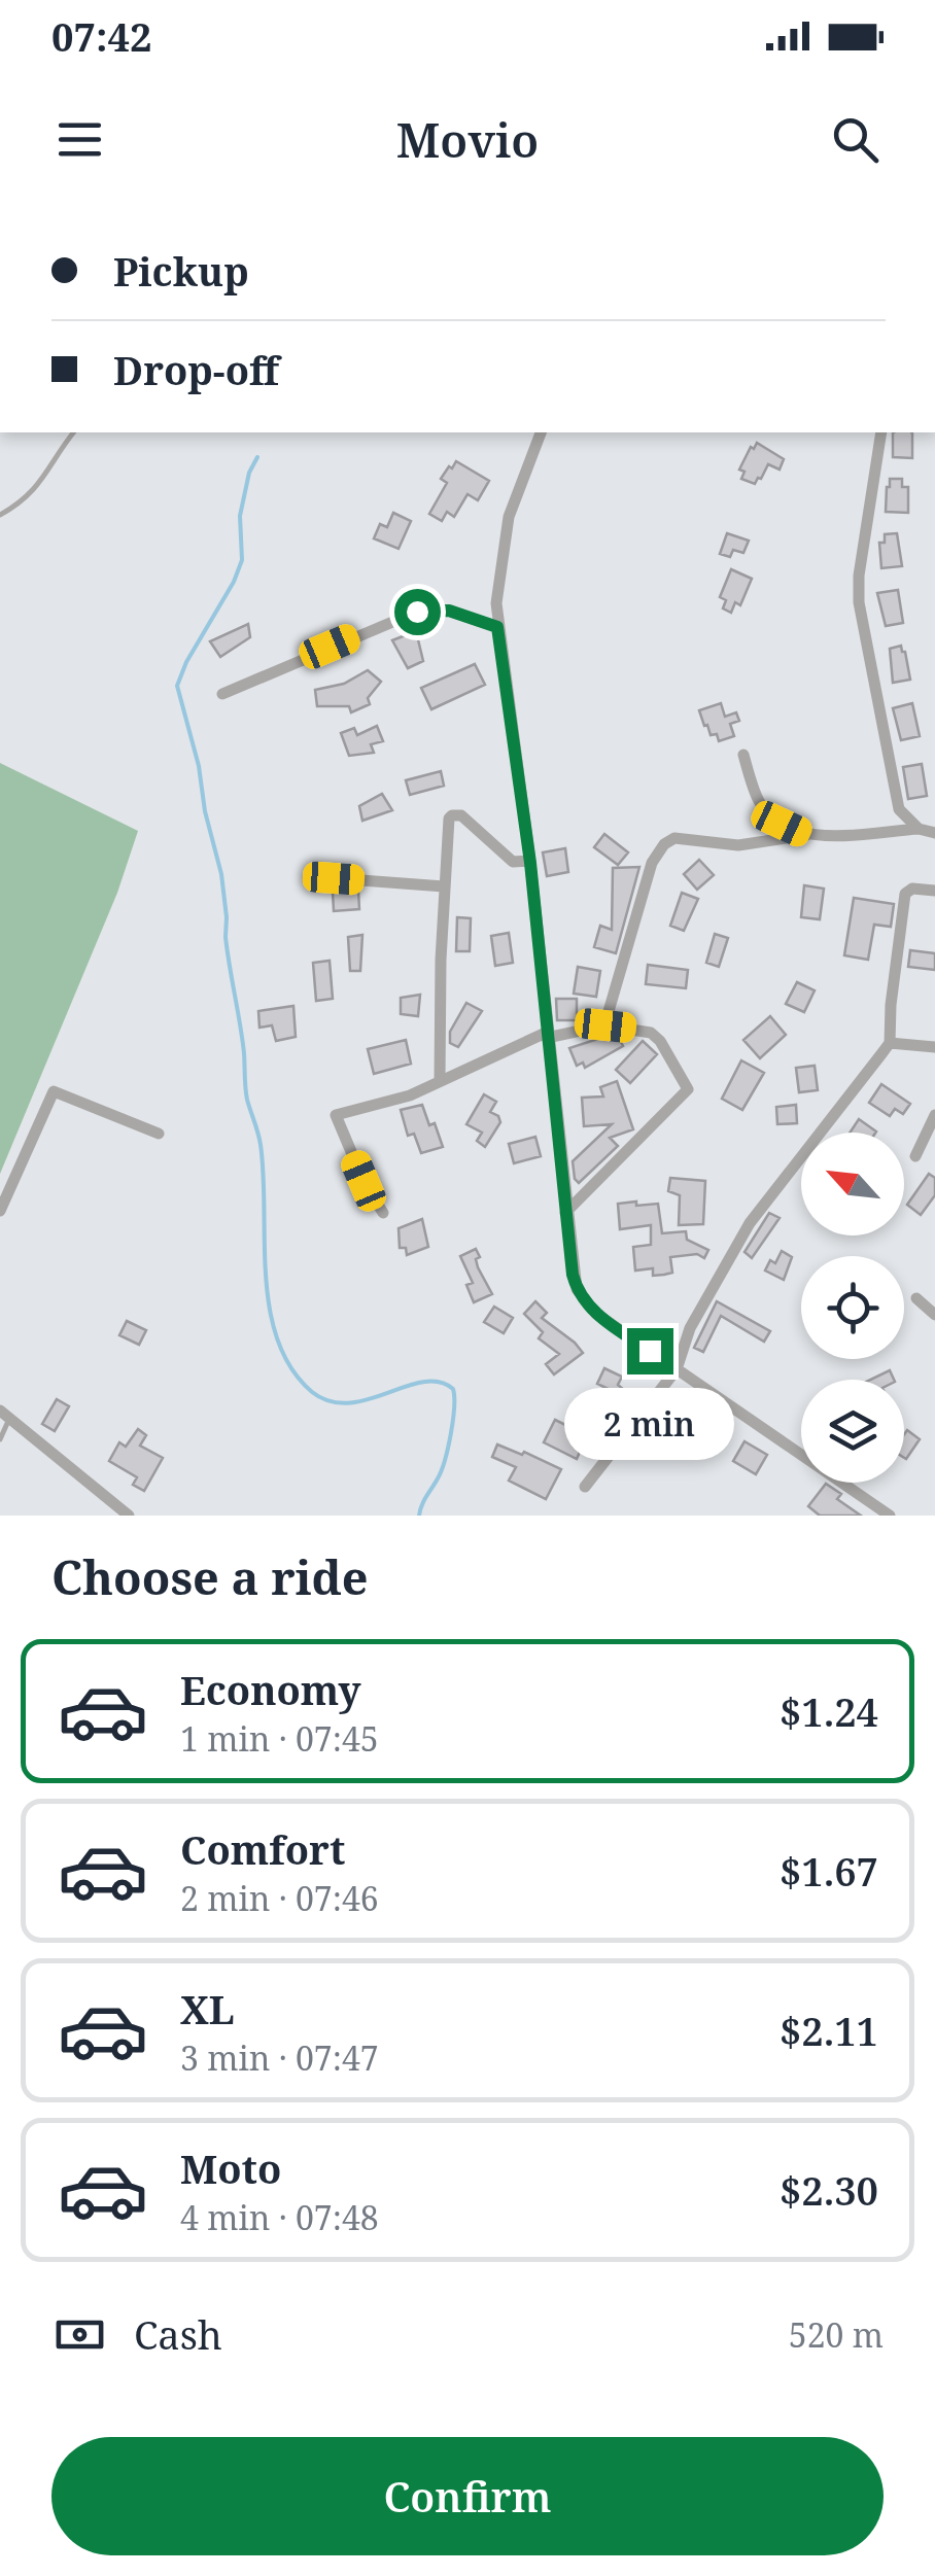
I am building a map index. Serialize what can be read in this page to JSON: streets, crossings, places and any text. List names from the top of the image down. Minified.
{"north":"top left","page":{"status":"07:42","header":"Movio","banner":["Pickup","Drop-off"],"bubble":"2 min","heading":"Choose a ride","list":[{"name":"Economy","note":"1 min · 07:45","value":"$1.24"},{"name":"Comfort","note":"2 min · 07:46","value":"$1.67"},{"name":"XL","note":"3 min · 07:47","value":"$2.11"},{"name":"Moto","note":"4 min · 07:48","value":"$2.30"}],"pay":["Cash","520 m"],"buttons":"Confirm"}}
